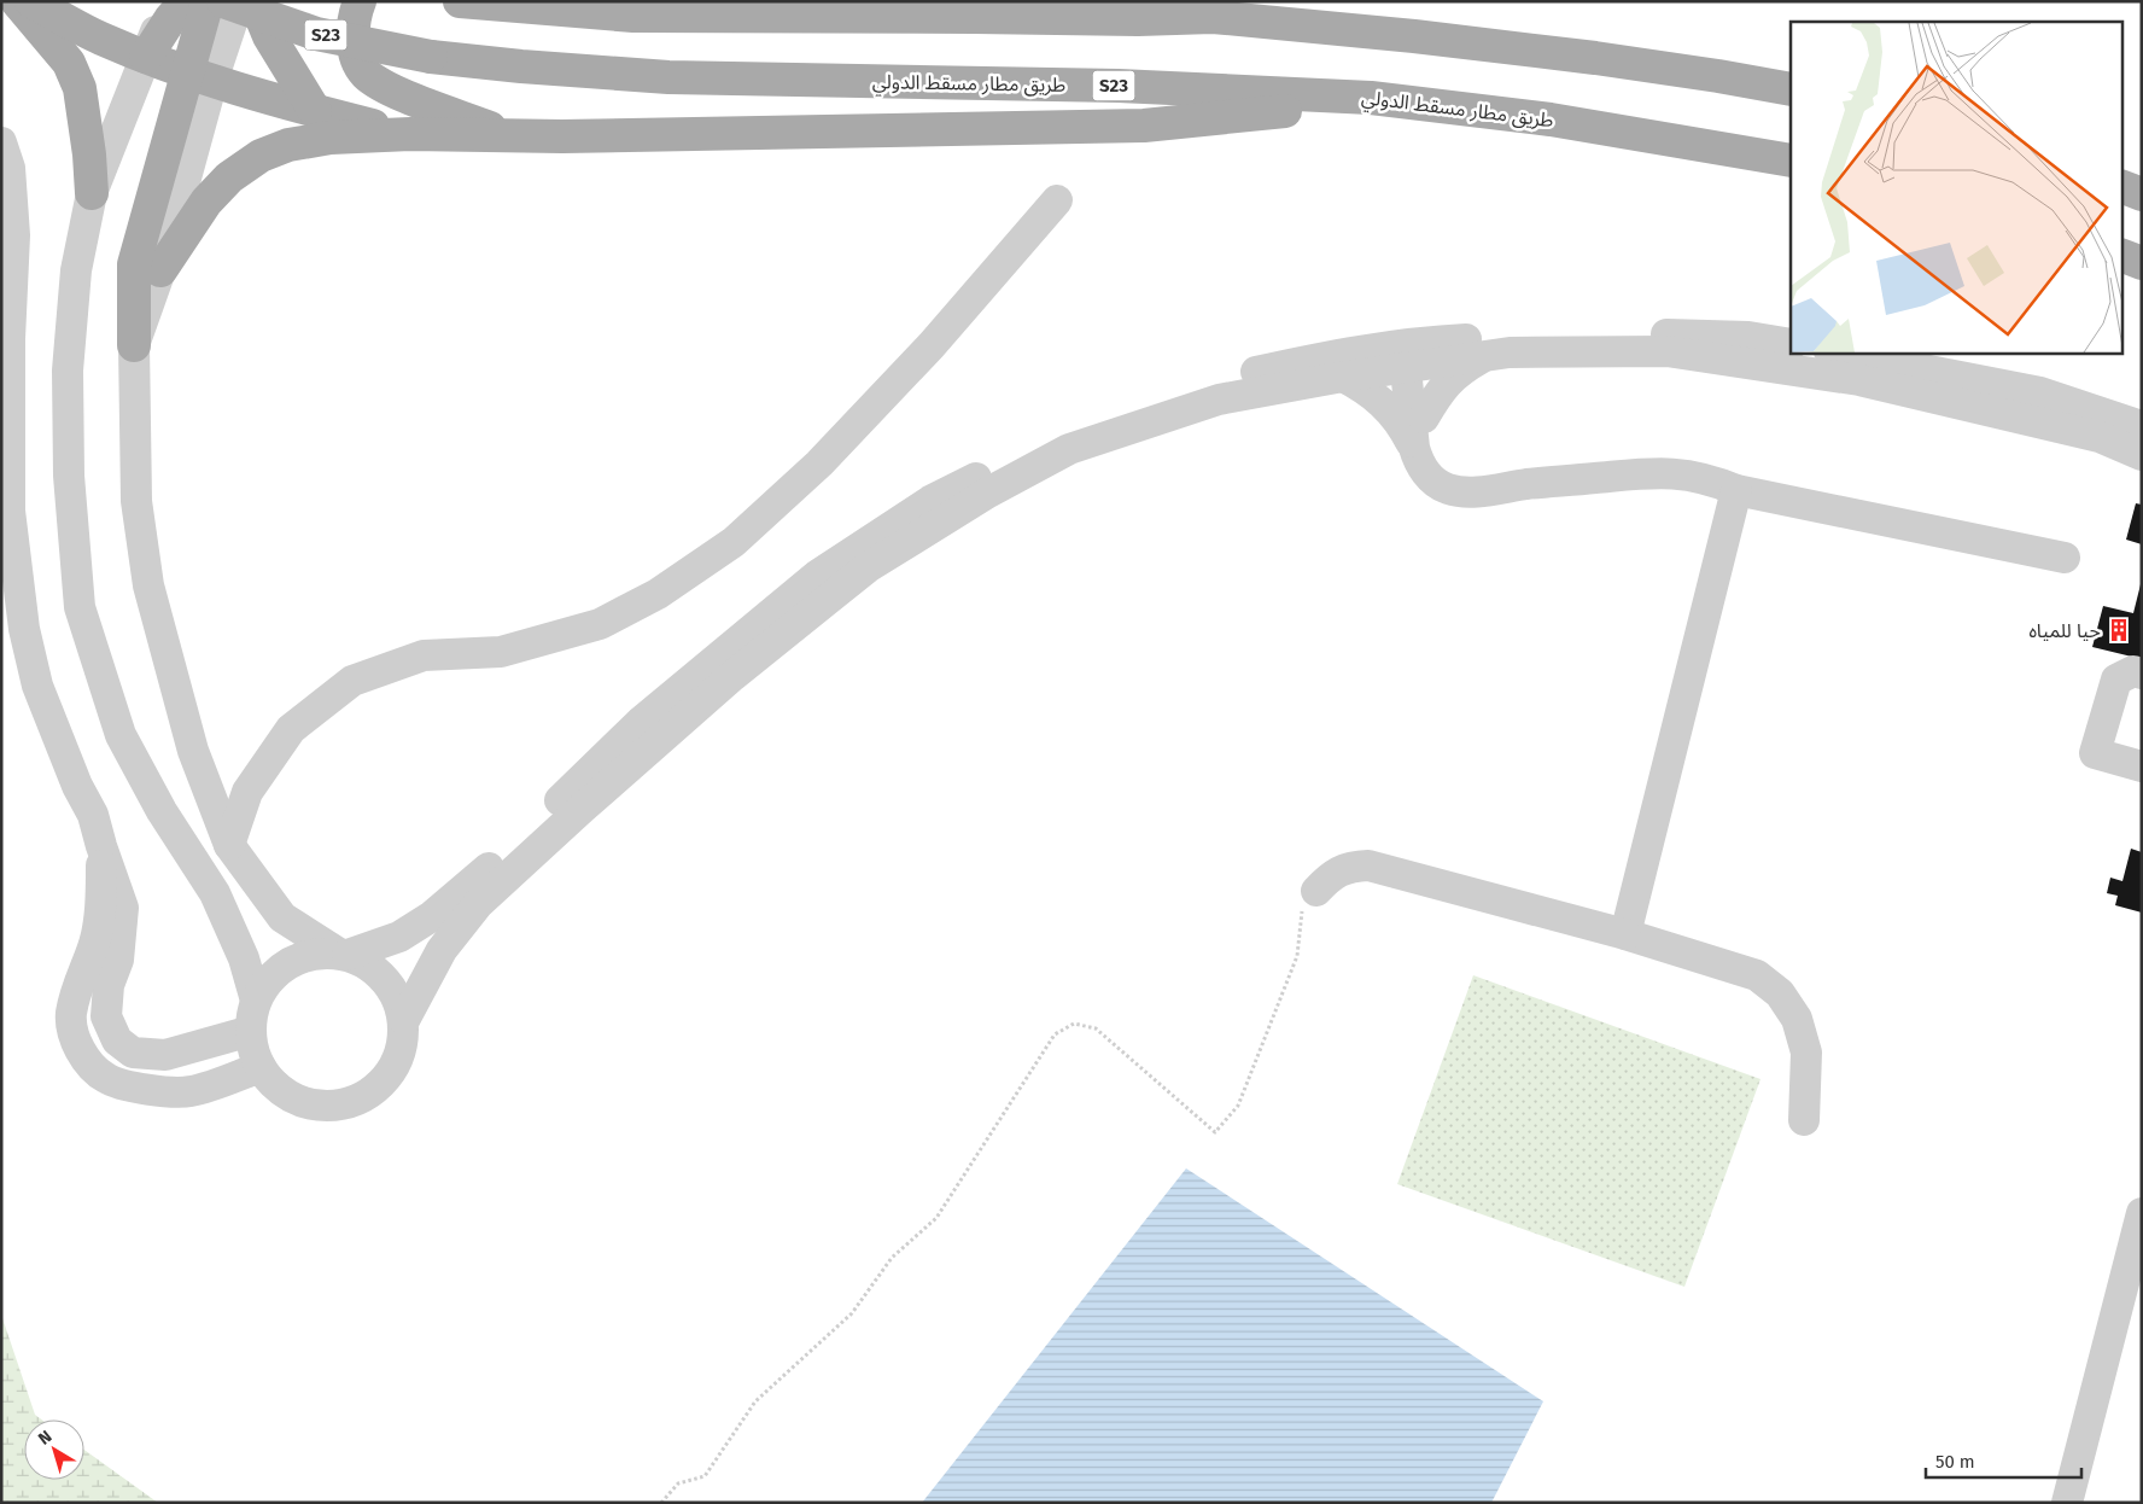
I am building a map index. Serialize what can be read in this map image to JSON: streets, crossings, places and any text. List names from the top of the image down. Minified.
{"streets":{"main road":["S23","طريق مطار مسقط الدولي"]},"places":{"building":["حيا للمياه"]},"scale_bar":"50 m","north":"top left"}
